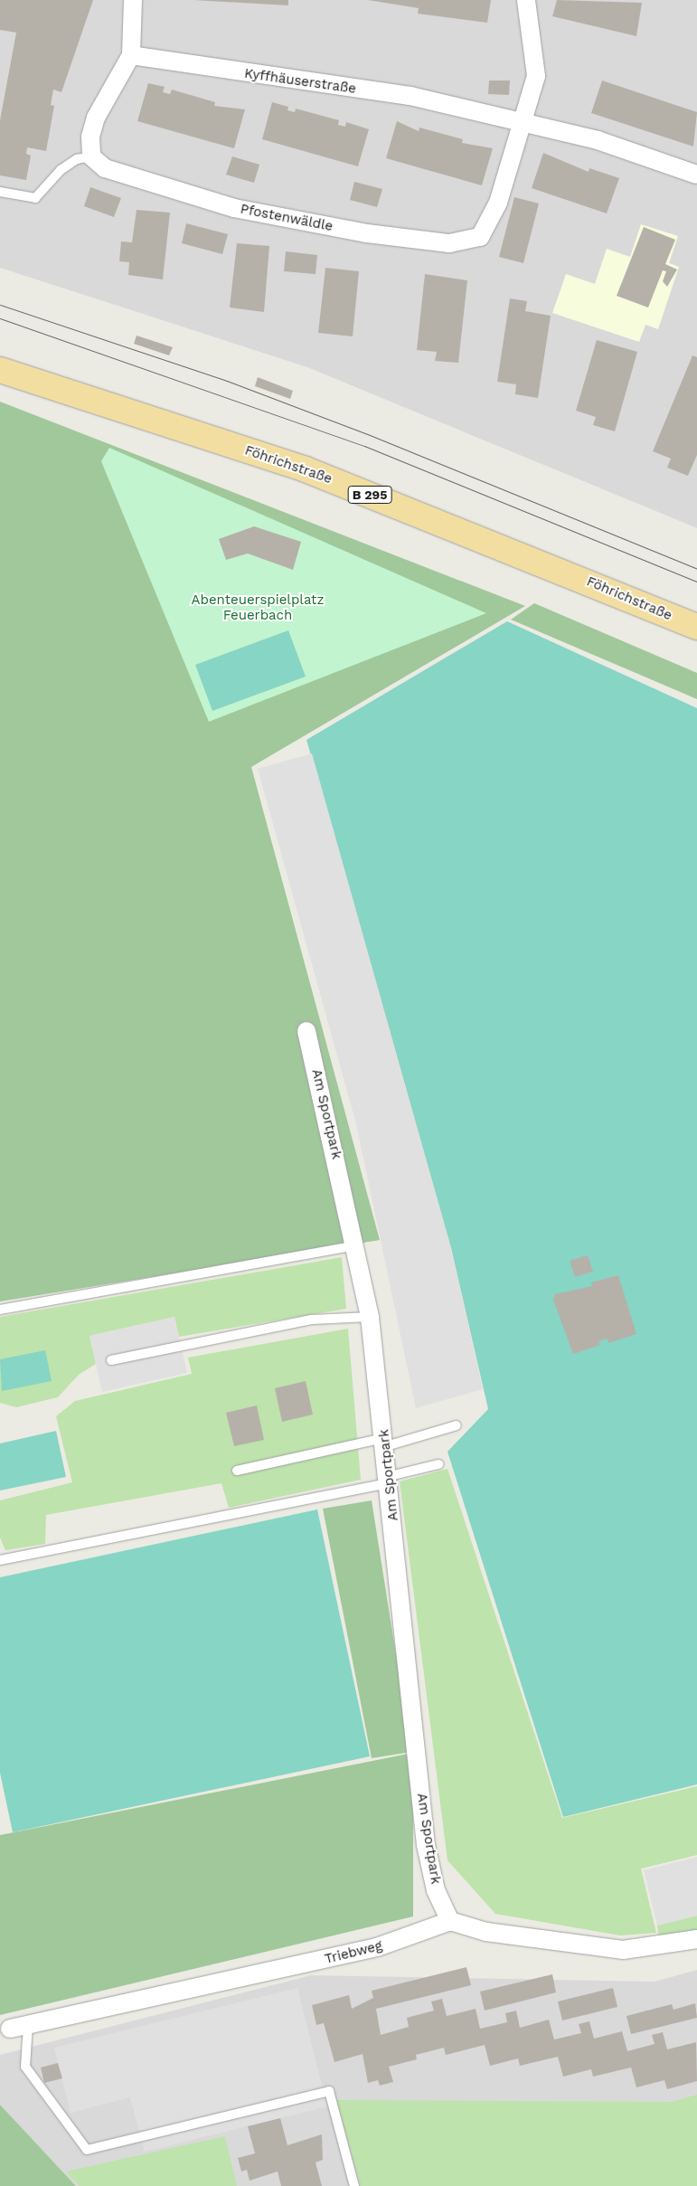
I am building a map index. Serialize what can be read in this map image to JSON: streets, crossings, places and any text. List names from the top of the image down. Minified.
{"streets":{"main road":["Föhrichstraße","B 295"],"street":["Kyffhäuserstraße","Pfostenwäldle","Am Sportpark","Triebweg"]},"crossings":[["Kyffhäuserstraße","Pfostenwäldle"],["Am Sportpark","Triebweg"]],"parks":["Abenteuerspielplatz Feuerbach"]}
